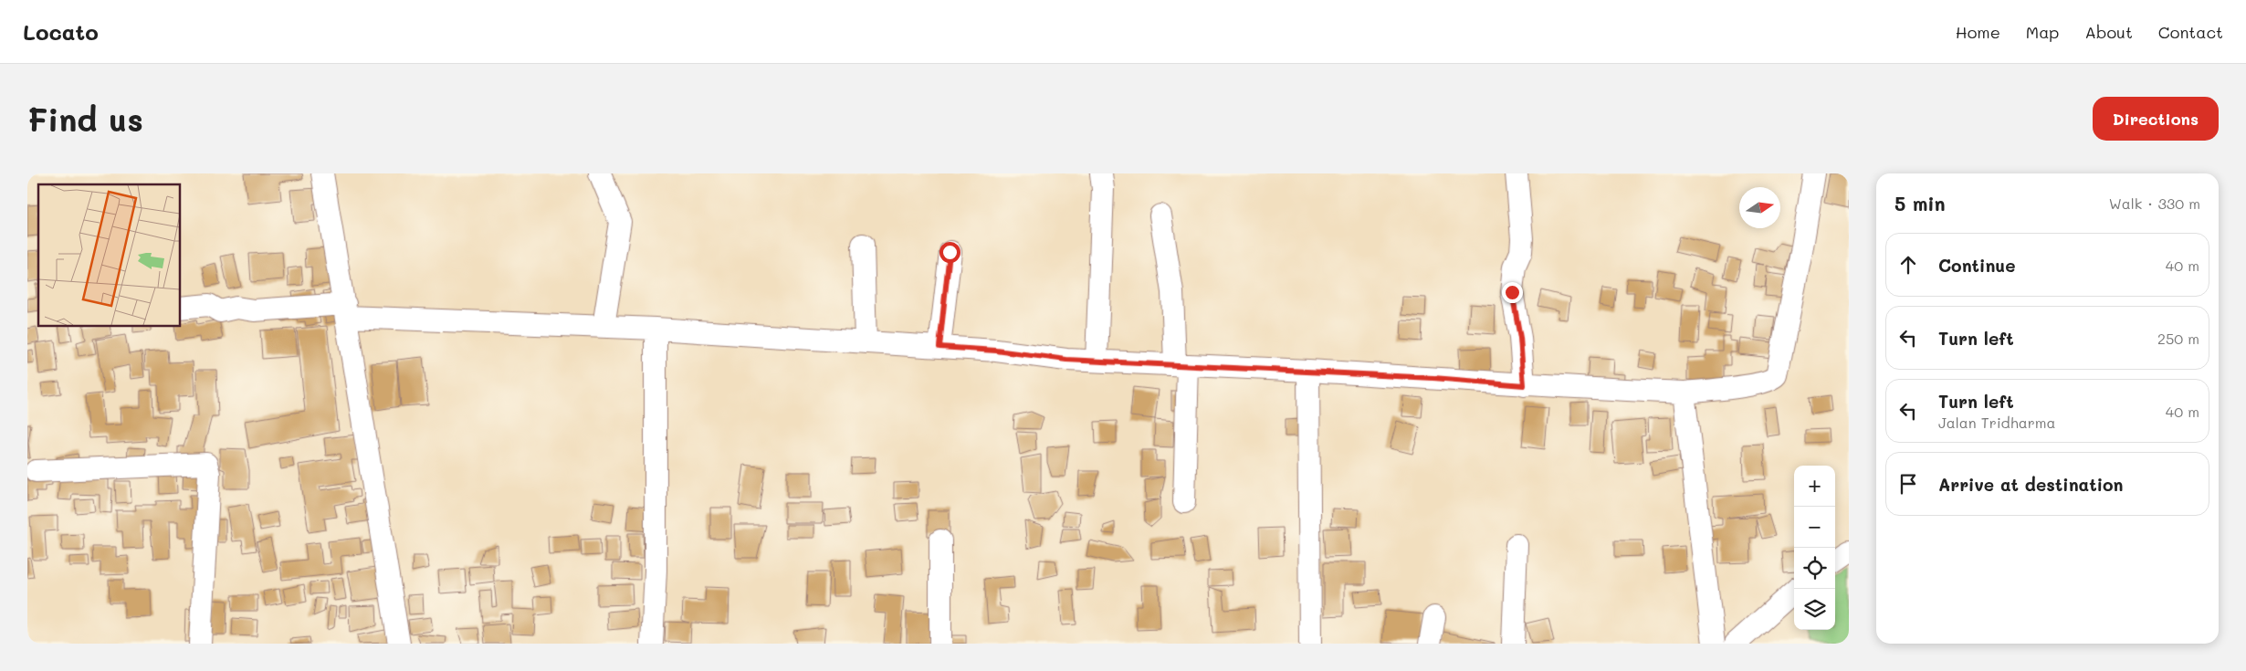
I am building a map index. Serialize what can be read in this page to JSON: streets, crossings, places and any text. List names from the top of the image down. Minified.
{"north":"right","page":{"header":"Locato","nav":["Home","Map","About","Contact"],"buttons":"Directions","title":"Find us","heading":["5 min","Walk · 330 m"],"list":[["Continue","40 m"],["Turn left","250 m"],["Turn left","Jalan Tridharma","40 m"],"Arrive at destination"],"map_buttons":["+","−"]}}
